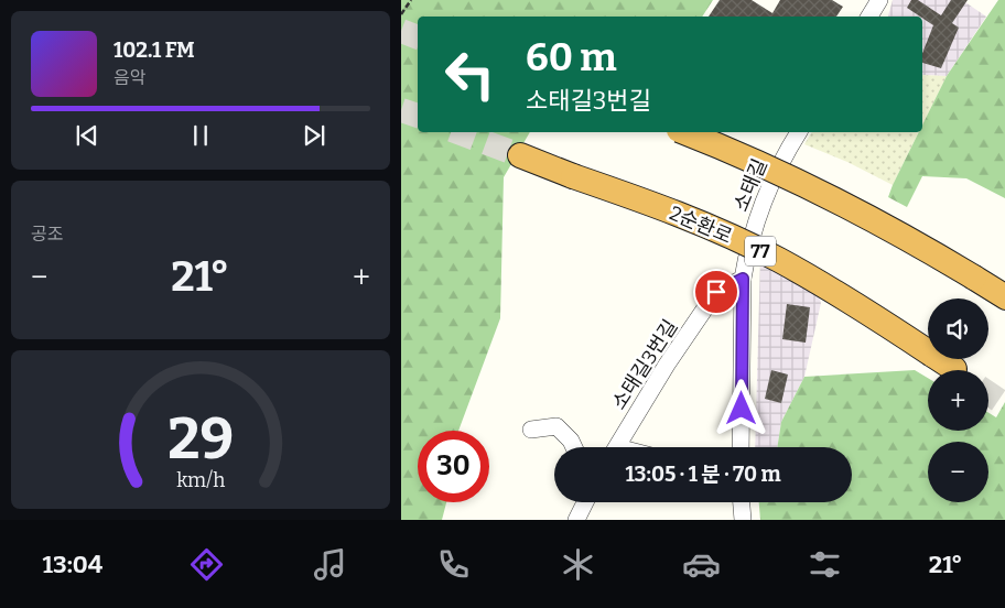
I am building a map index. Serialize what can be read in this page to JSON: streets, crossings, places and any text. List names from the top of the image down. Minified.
{"streets":{"highway":["2순환로","77"],"street":["소태길","소태길3번길"]},"crossings":[["소태길","소태길3번길"]],"page":{"turn":["60 m","소태길3번길"],"song":["102.1 FM","음악"],"tile":"공조","heat":["−","21°","+"],"map_buttons":["+","−"],"limit":"30","trip":"13:05 · 1 분 · 70 m","tabs":["13:04","21°"],"gauge":["29","km/h"]}}
